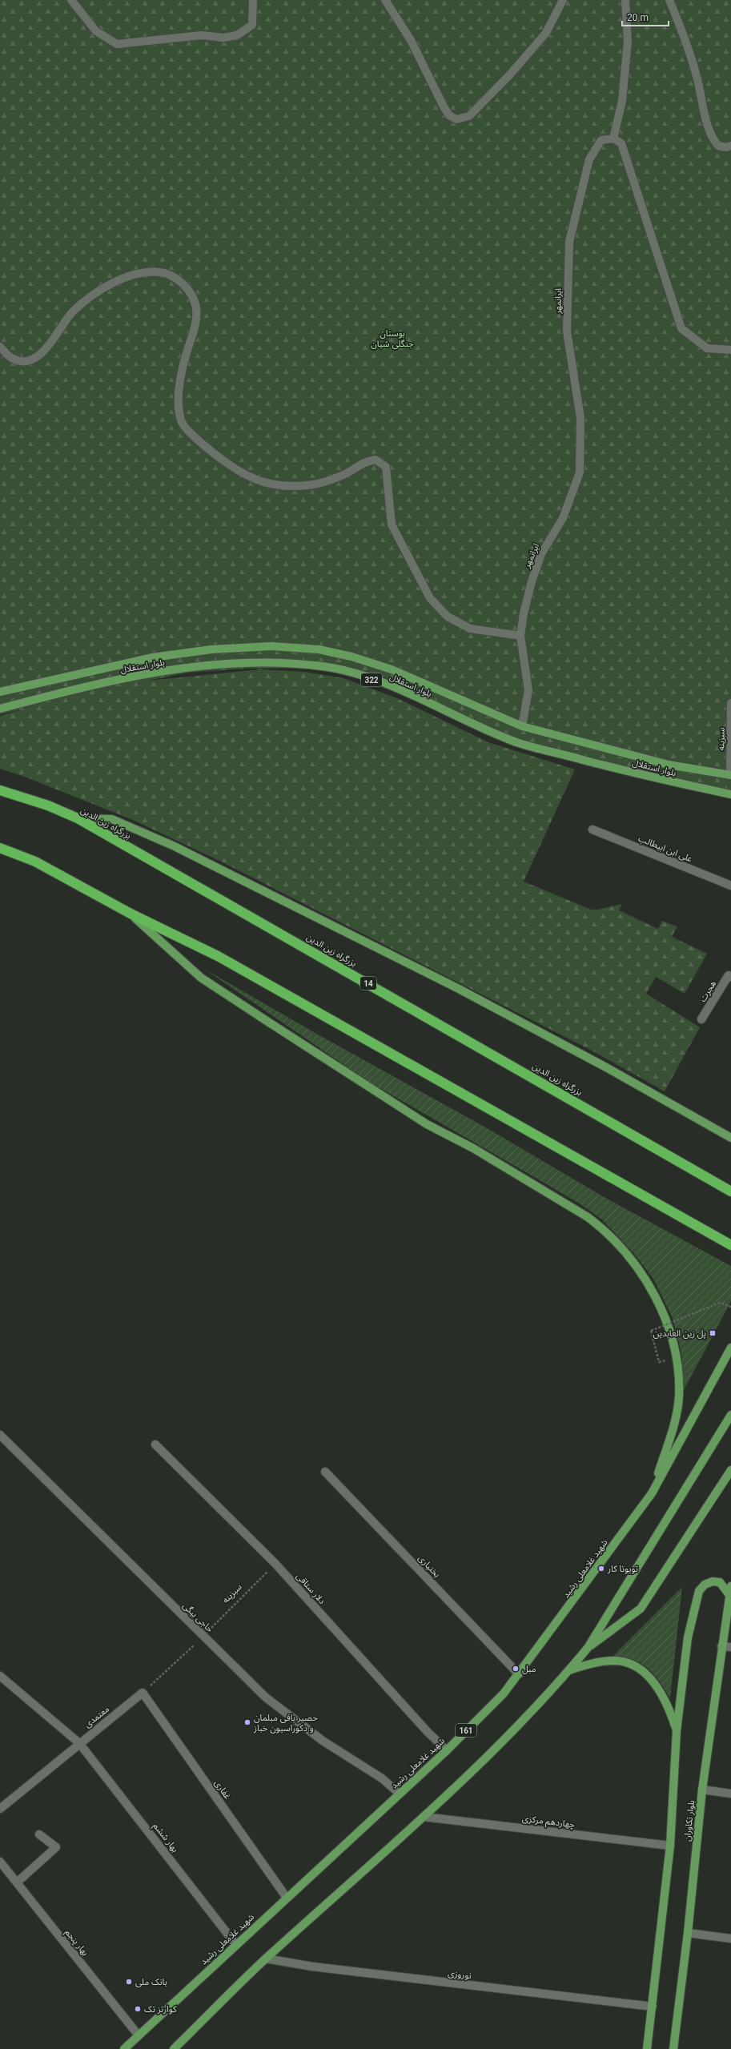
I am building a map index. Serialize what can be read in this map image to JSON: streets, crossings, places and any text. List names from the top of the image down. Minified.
{"streets":{"highway":["بزرگراه زین الدین","14"],"main road":["بلوار استقلال","322","شهید غلامعلی رشید","161","بلوار تکاوران"],"street":["ایرانمهر","سبزینه","علی ابن ابیطالب","هجرت","بختیاری","دلار ستاقی","حاجی بیگی","معتمدی","غفاری","چهاردهم مرکزی","بهار ششم","بهار پنجم","نوروزی"]},"crossings":[["ایرانمهر","بلوار استقلال"],["بلوار استقلال","سبزینه"],["سبزینه","دلار ستاقی"],["سبزینه","حاجی بیگی"],["بختیاری","شهید غلامعلی رشید"],["شهید غلامعلی رشید","دلار ستاقی"],["شهید غلامعلی رشید","حاجی بیگی"],["شهید غلامعلی رشید","غفاری"],["شهید غلامعلی رشید","بهار ششم"],["شهید غلامعلی رشید","بهار پنجم"],["معتمدی","غفاری"],["معتمدی","بهار ششم"],["بلوار تکاوران","چهاردهم مرکزی"],["بلوار تکاوران","نوروزی"]],"parks":["بوستان جنگلی شیان"],"places":{"transit":["پل زین العابدین"],"other":["تویوتا کار","مبل","حصیر بافی مبلمان و دکوراسیون خباز","بانک ملی","کوارتز تک"]},"scale_bar":"20 m"}
